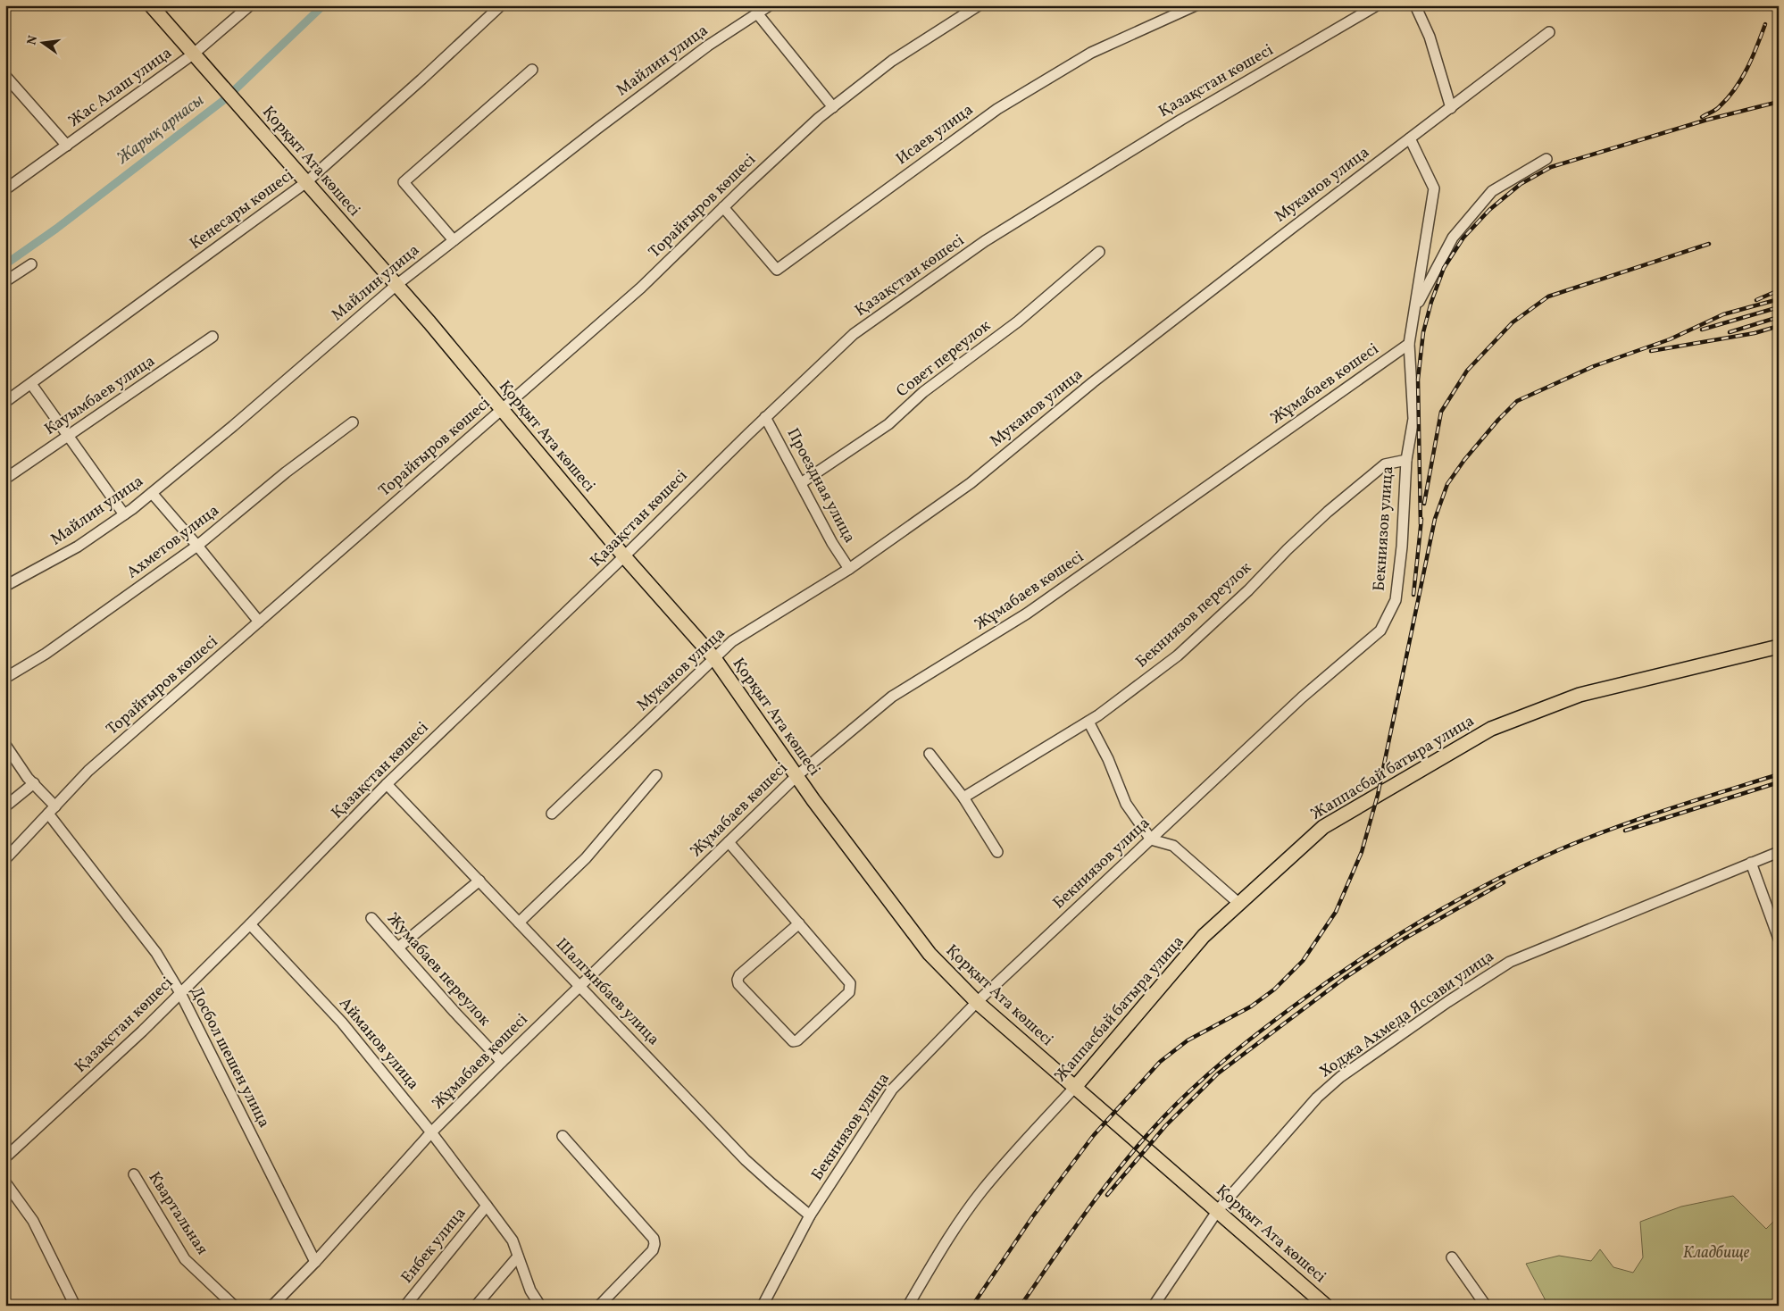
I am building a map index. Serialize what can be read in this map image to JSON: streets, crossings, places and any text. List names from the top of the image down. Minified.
{"streets":{"main road":["Қорқыт Ата көшесі","Жаппасбай батыра улица"],"street":["Майлин улица","Қазақстан көшесі","Жас Алаш улица","Исаев улица","Муканов улица","Торайғыров көшесі","Кенесары көшесі","Совет переулок","Жұмабаев көшесі","Кауымбаев улица","Проездная улица","Бекниязов улица","Ахметов улица","Бекниязов переулок","Жумабаев переулок","Шалгынбаев улица","Ходжа Ахмеда Яссави улица","Айманов улица","Досбол шешен улица","Квартальная","Енбек улица"]},"crossings":[["Майлин улица","Қорқыт Ата көшесі"],["Қазақстан көшесі","Қорқыт Ата көшесі"],["Қазақстан көшесі","Проездная улица"],["Қазақстан көшесі","Шалгынбаев улица"],["Қазақстан көшесі","Айманов улица"],["Қазақстан көшесі","Досбол шешен улица"],["Жас Алаш улица","Қорқыт Ата көшесі"],["Исаев улица","Торайғыров көшесі"],["Қорқыт Ата көшесі","Муканов улица"],["Қорқыт Ата көшесі","Торайғыров көшесі"],["Қорқыт Ата көшесі","Кенесары көшесі"],["Қорқыт Ата көшесі","Жұмабаев көшесі"],["Қорқыт Ата көшесі","Бекниязов улица"],["Қорқыт Ата көшесі","Жаппасбай батыра улица"],["Қорқыт Ата көшесі","Ходжа Ахмеда Яссави улица"],["Муканов улица","Проездная улица"],["Торайғыров көшесі","Досбол шешен улица"],["Совет переулок","Проездная улица"],["Жұмабаев көшесі","Жумабаев переулок"],["Жұмабаев көшесі","Шалгынбаев улица"],["Жұмабаев көшесі","Айманов улица"],["Жұмабаев көшесі","Досбол шешен улица"],["Бекниязов улица","Бекниязов переулок"],["Бекниязов улица","Шалгынбаев улица"],["Айманов улица","Енбек улица"]],"water":["Жарық арнасы"],"parks":["Кладбище"],"north":"left"}
